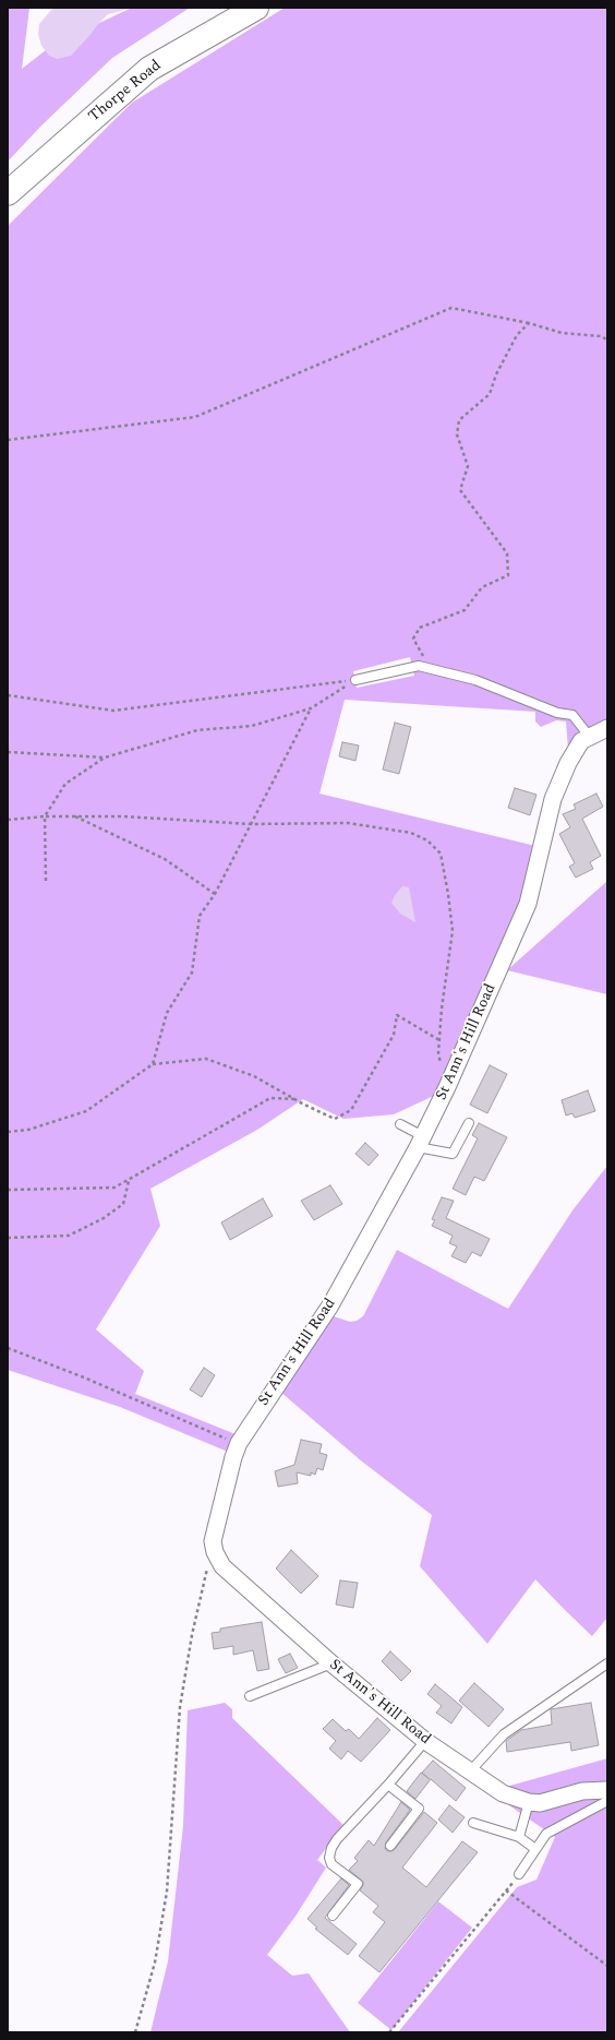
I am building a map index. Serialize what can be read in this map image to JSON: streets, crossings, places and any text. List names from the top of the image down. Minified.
{"streets":{"main road":["Thorpe Road"],"street":["St Ann's Hill Road"]}}
